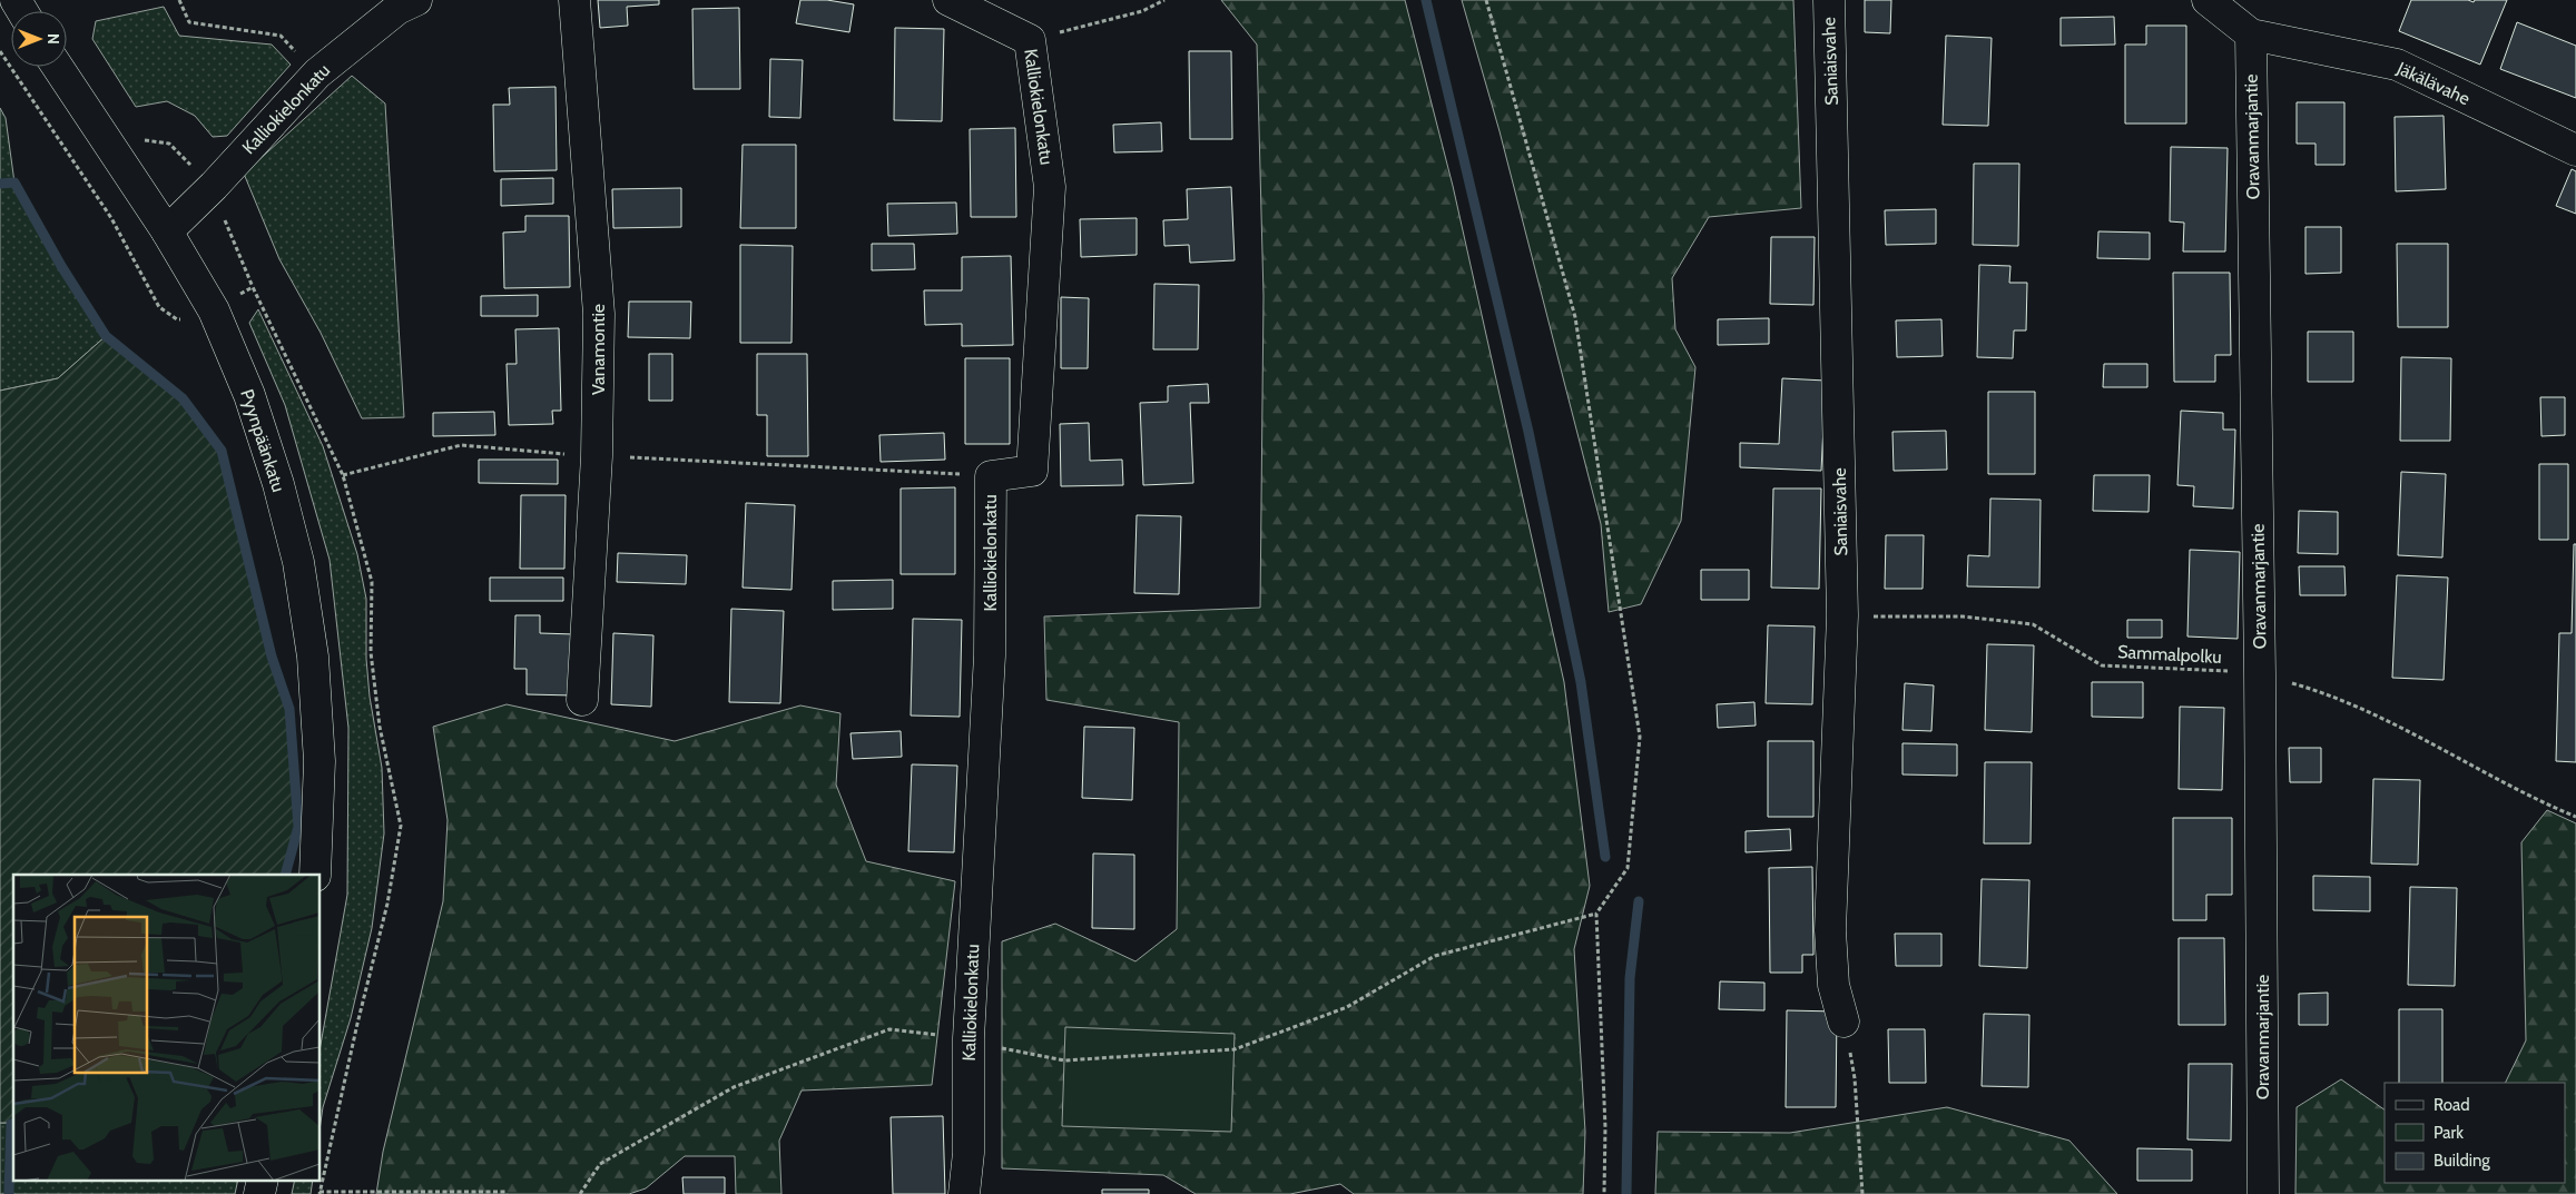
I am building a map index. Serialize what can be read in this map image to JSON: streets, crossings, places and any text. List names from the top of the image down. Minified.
{"streets":{"street":["Saniaisvahe","Jäkälävahe","Kalliokielonkatu","Oravanmarjantie","Vanamontie","Pyynpäänkatu"],"path":["Sammalpolku"]},"crossings":[["Saniaisvahe","Sammalpolku"],["Jäkälävahe","Oravanmarjantie"],["Kalliokielonkatu","Pyynpäänkatu"],["Oravanmarjantie","Sammalpolku"]],"legend":["Road","Park","Building"],"north":"right"}
